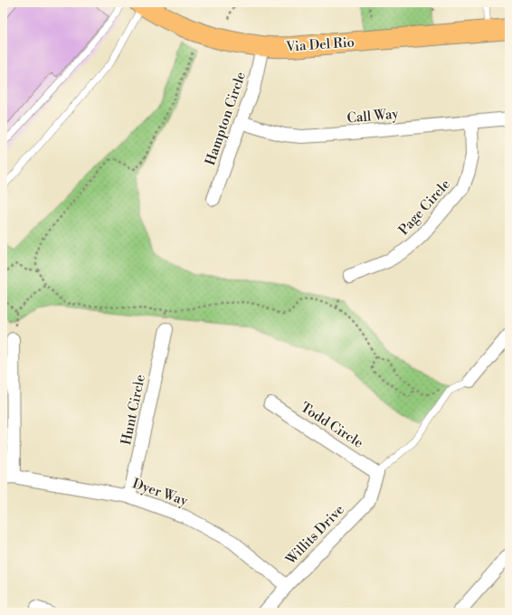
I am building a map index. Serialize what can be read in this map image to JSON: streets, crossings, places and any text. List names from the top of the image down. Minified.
{"streets":{"main road":["Via Del Rio"],"street":["Call Way","Hampton Circle","Page Circle","Hunt Circle","Todd Circle","Dyer Way","Willits Drive"]},"crossings":[["Via Del Rio","Hampton Circle"],["Call Way","Hampton Circle"],["Call Way","Page Circle"],["Hunt Circle","Dyer Way"],["Todd Circle","Willits Drive"],["Dyer Way","Willits Drive"]]}
